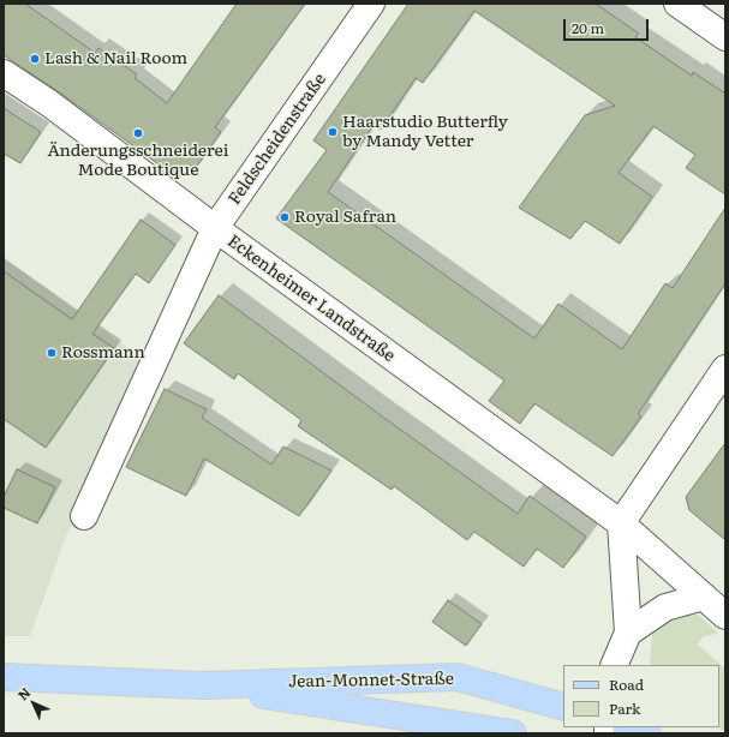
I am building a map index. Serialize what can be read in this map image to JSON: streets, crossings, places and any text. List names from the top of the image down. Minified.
{"streets":{"main road":["Jean-Monnet-Straße"],"street":["Feldscheidenstraße","Eckenheimer Landstraße"]},"crossings":[["Feldscheidenstraße","Eckenheimer Landstraße"]],"places":["Lash & Nail Room","Haarstudio Butterfly by Mandy Vetter","Änderungsschneiderei Mode Boutique","Royal Safran","Rossmann"],"legend":["Road","Park"],"scale_bar":"20 m","north":"top left"}
